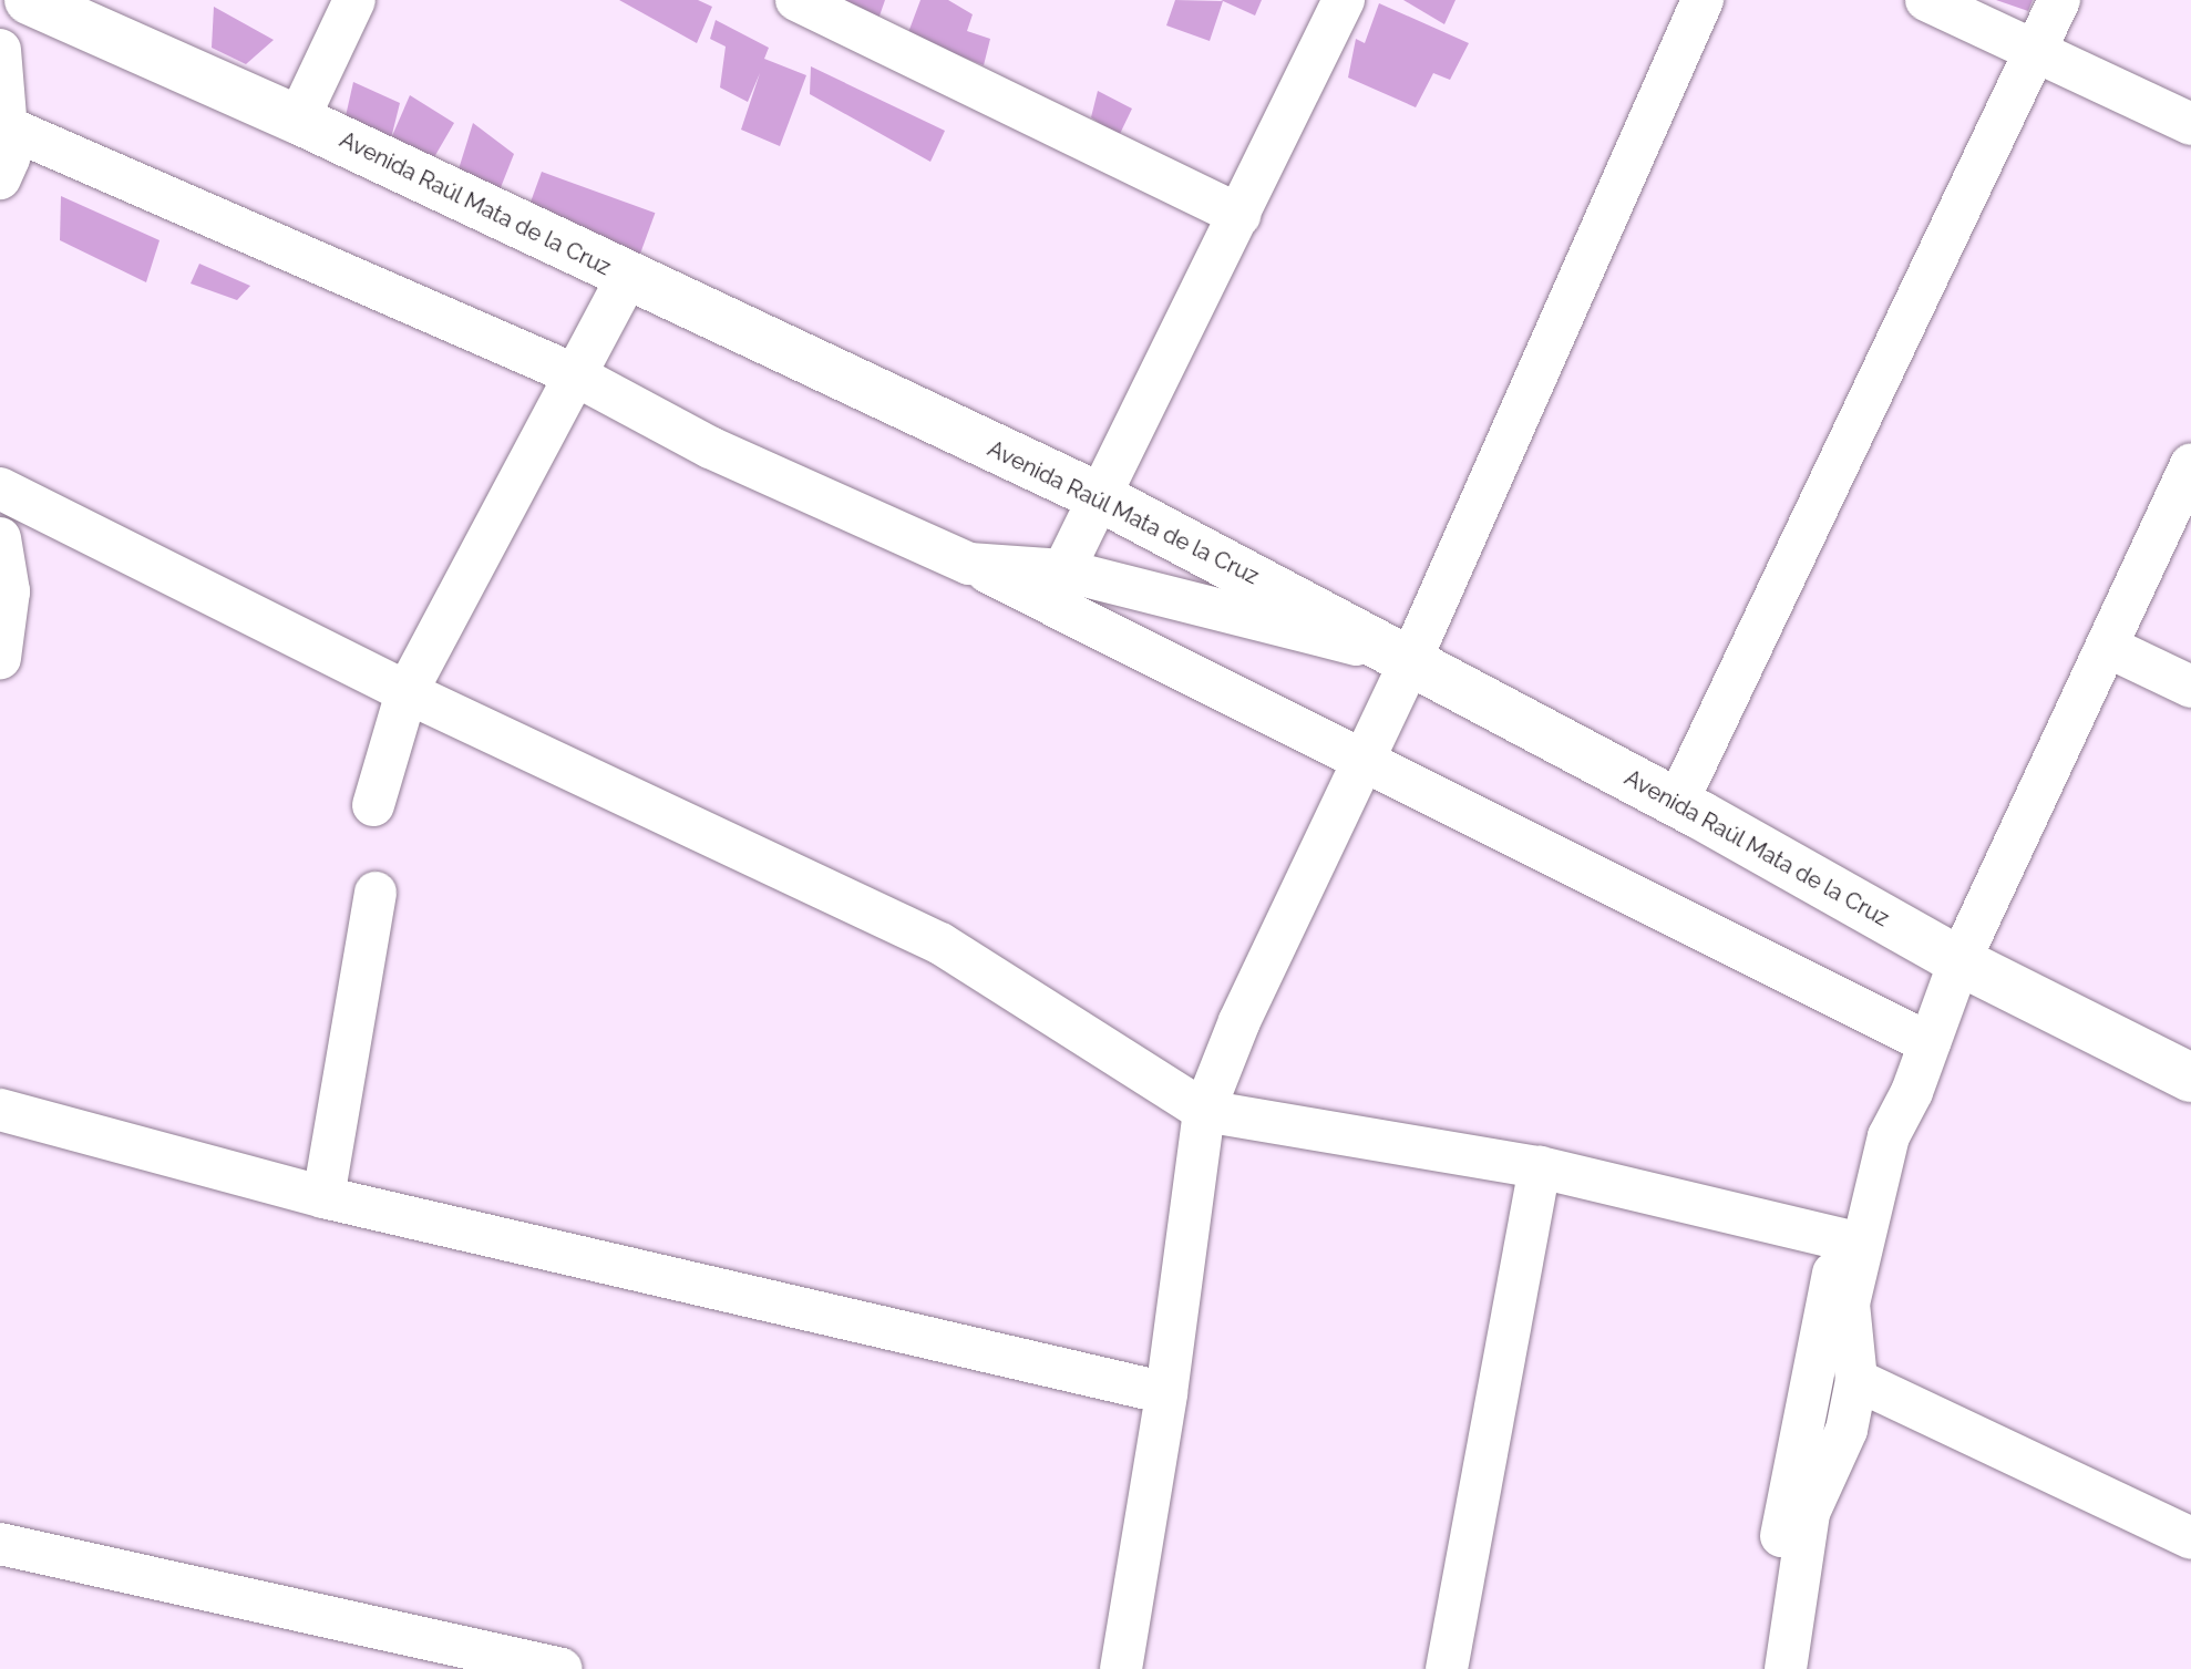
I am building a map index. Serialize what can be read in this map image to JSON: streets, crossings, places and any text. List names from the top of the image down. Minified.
{"streets":{"street":["Avenida Raúl Mata de la Cruz"]}}
